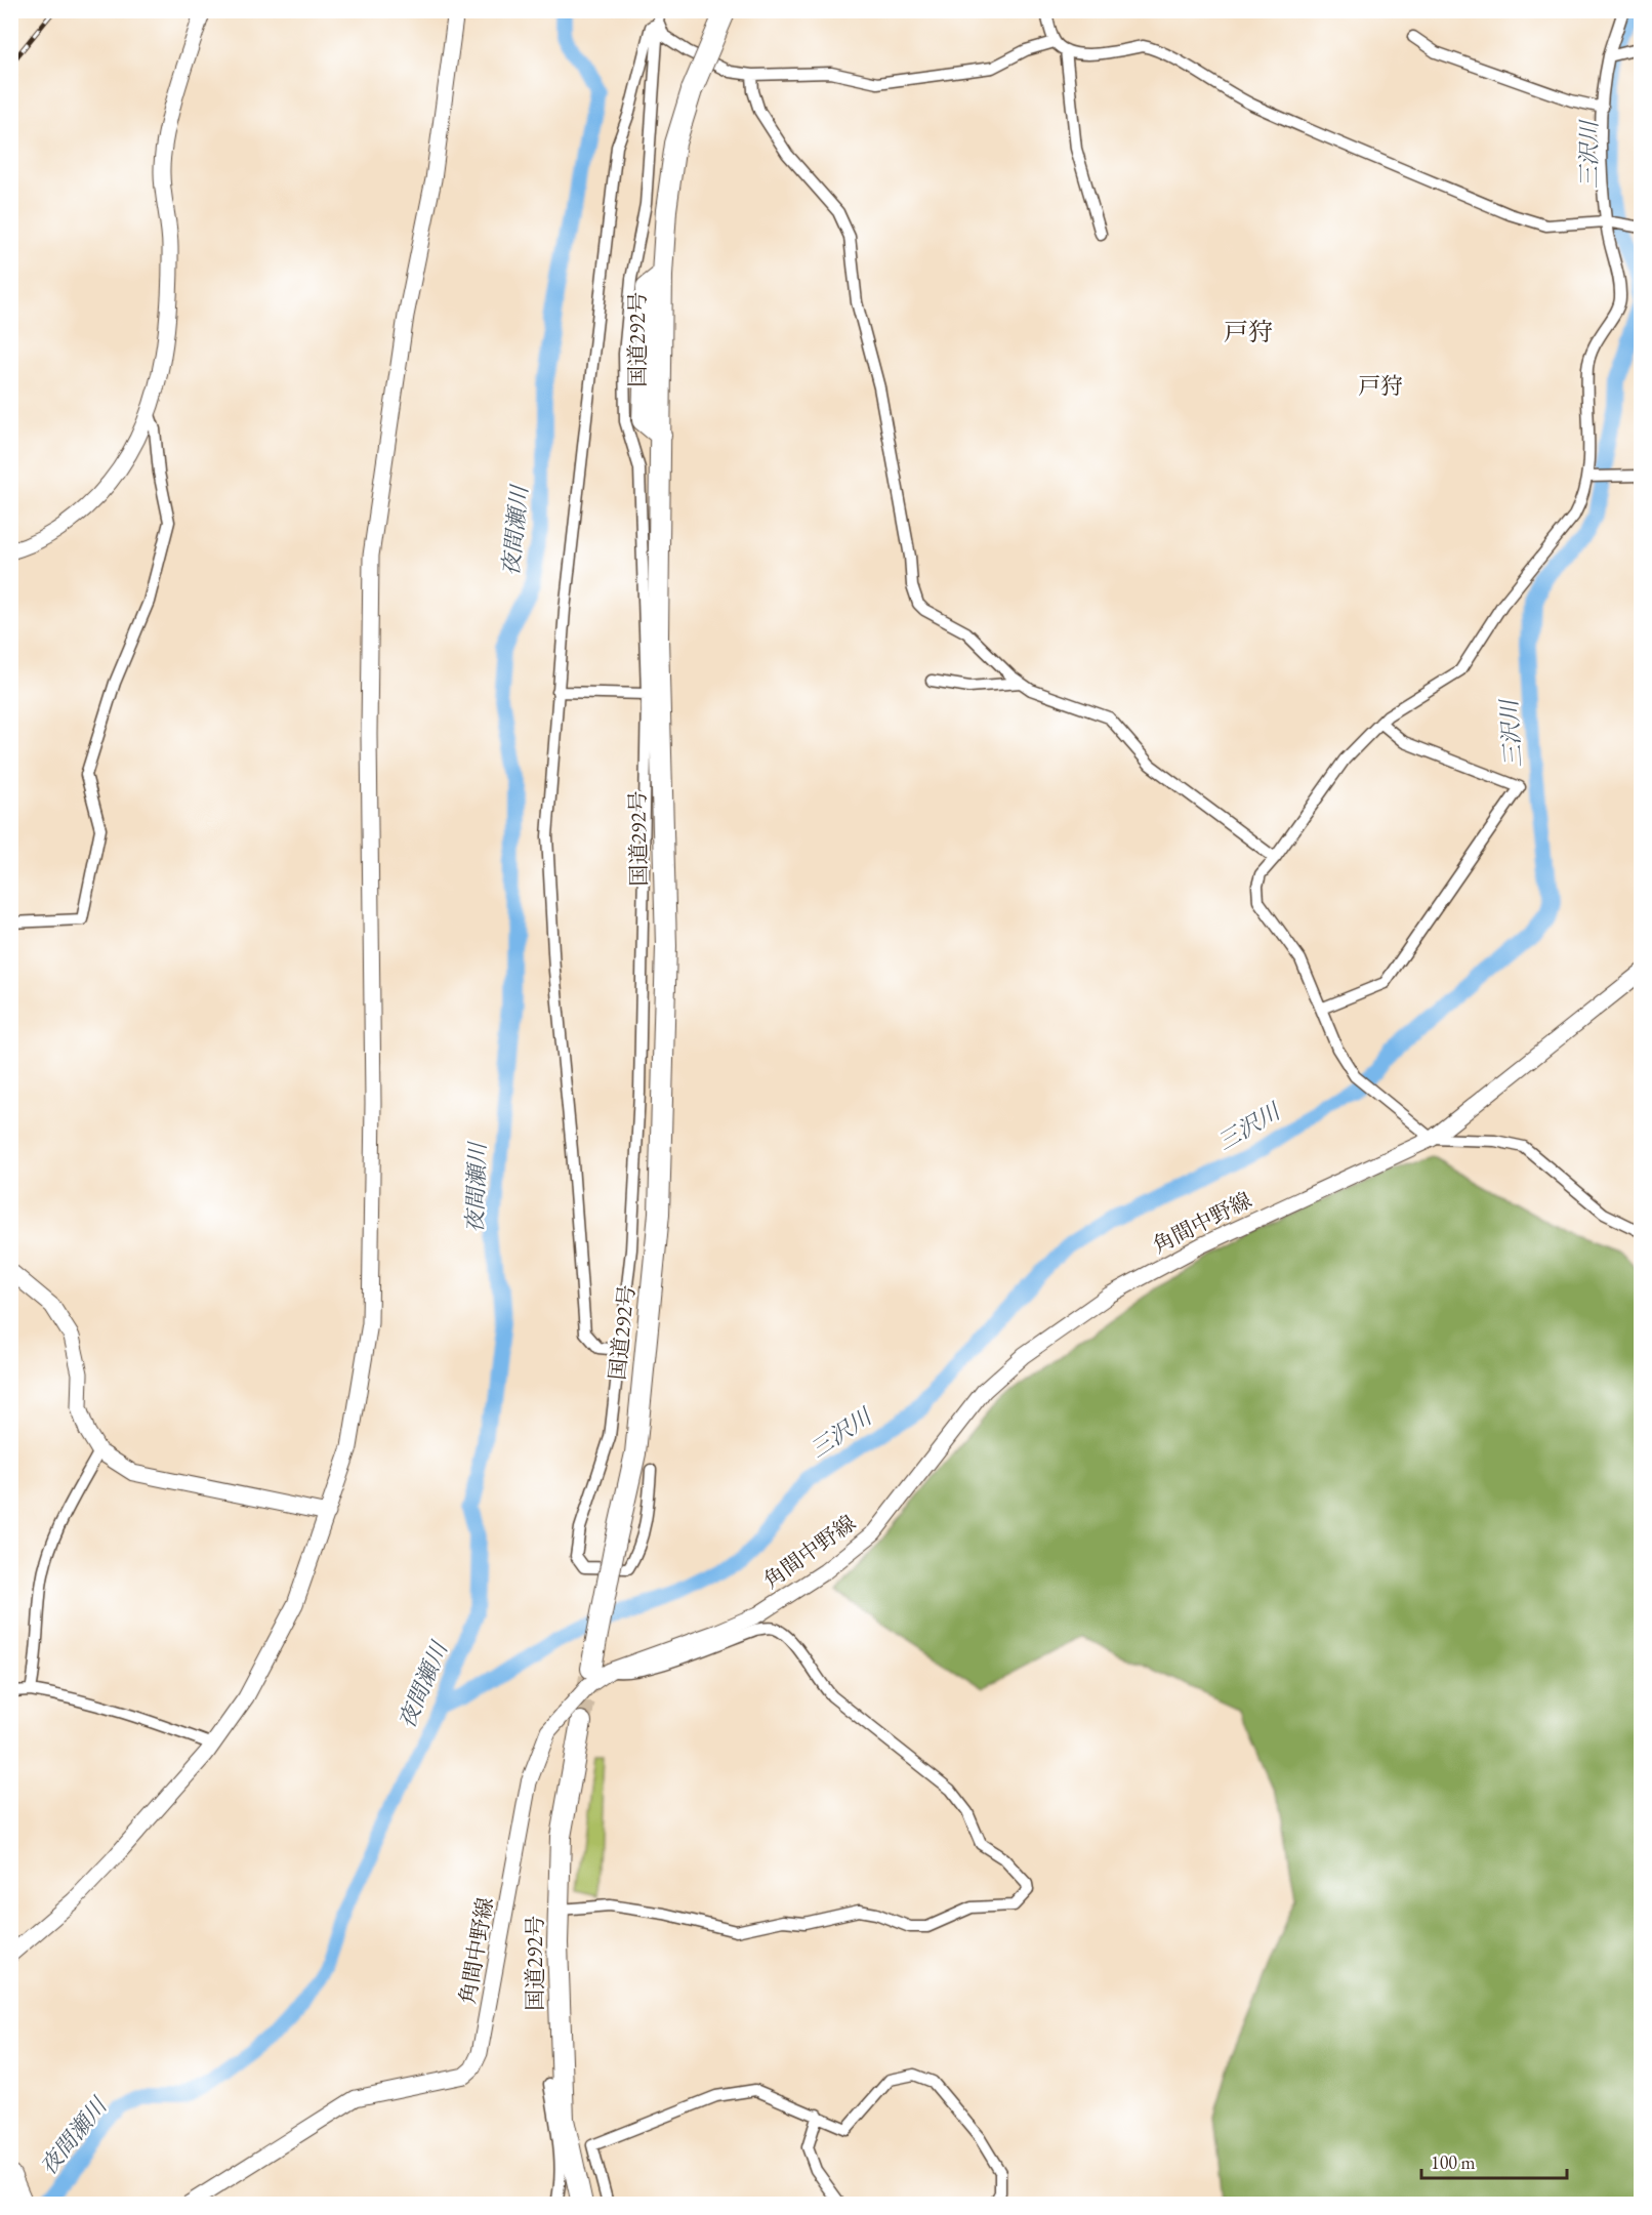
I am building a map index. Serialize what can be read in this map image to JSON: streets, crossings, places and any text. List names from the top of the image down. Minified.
{"streets":{"highway":["国道292号"],"street":["角間中野線"]},"crossings":[["国道292号","角間中野線"]],"districts":["戸狩","戸狩"],"water":["三沢川","夜間瀬川"],"scale_bar":"100 m"}
